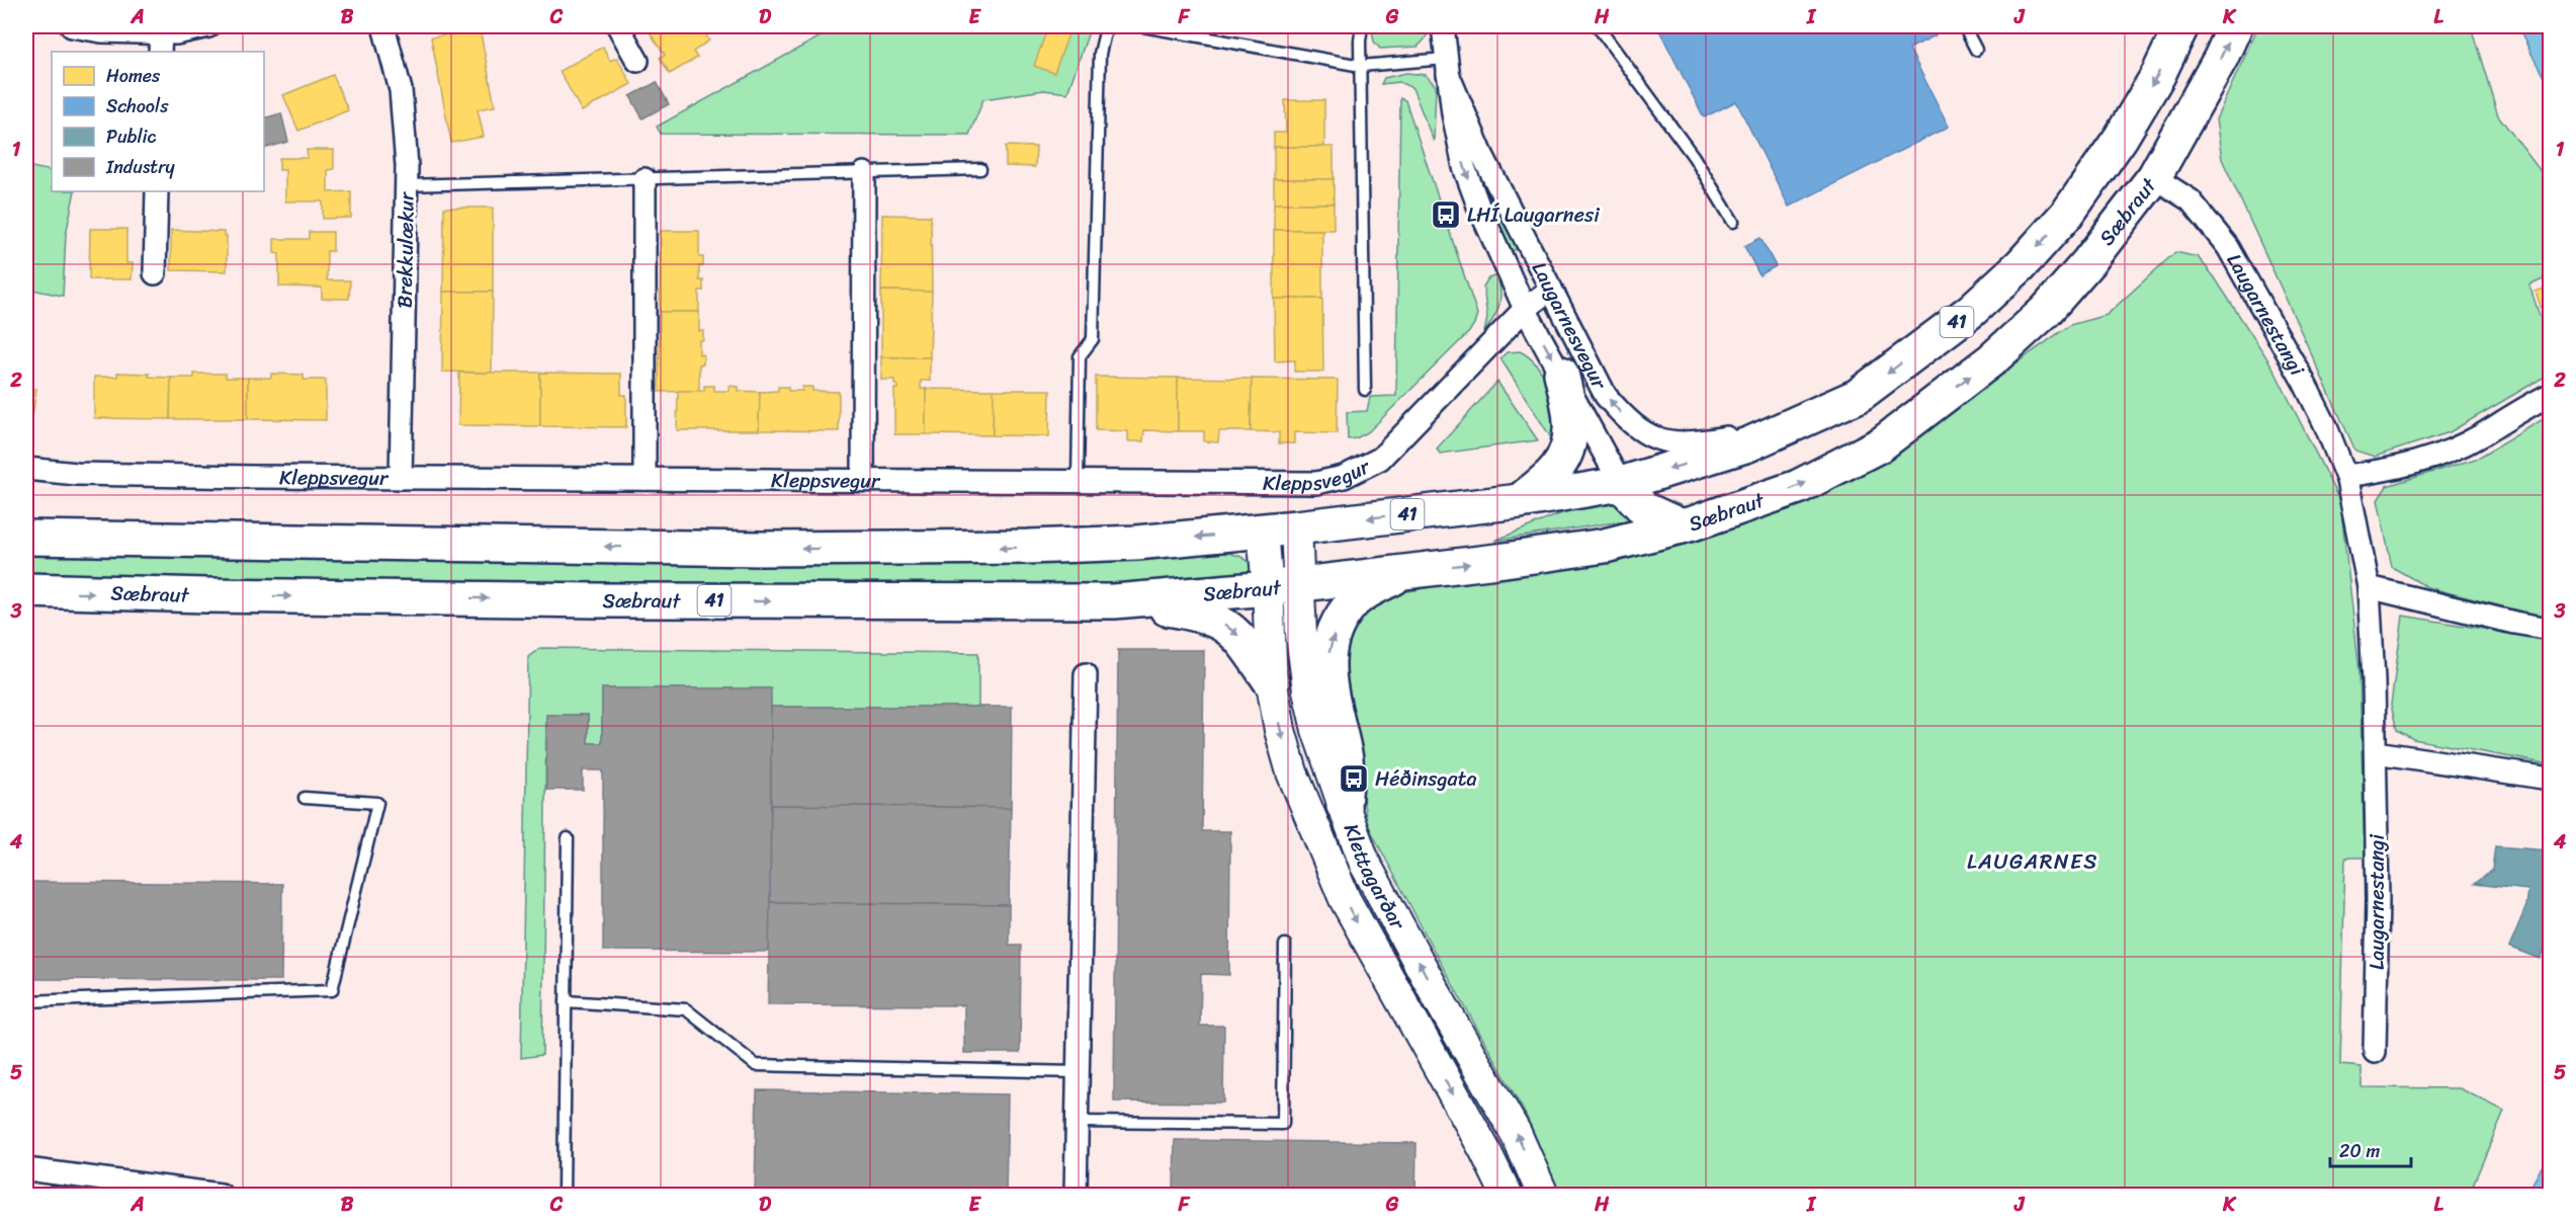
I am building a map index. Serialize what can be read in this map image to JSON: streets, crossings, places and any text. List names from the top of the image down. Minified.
{"streets":{"main road":["Sæbraut","41","Klettagarðar"],"street":["Brekkulækur","Laugarnestangi","Laugarnesvegur","Kleppsvegur"]},"crossings":[["Sæbraut","Laugarnestangi"],["Sæbraut","Klettagarðar"],["Brekkulækur","Kleppsvegur"],["41","Laugarnesvegur"],["41","Klettagarðar"],["Laugarnesvegur","Kleppsvegur"]],"districts":["LAUGARNES"],"places":{"bus stop":["LHÍ Laugarnesi","Héðinsgata"]},"legend":["Homes","Schools","Public","Industry"],"scale_bar":"20 m","grid":{"columns":["A","B","C","D","E","F","G","H","I","J","K","L"],"rows":["1","2","3","4","5"]}}
